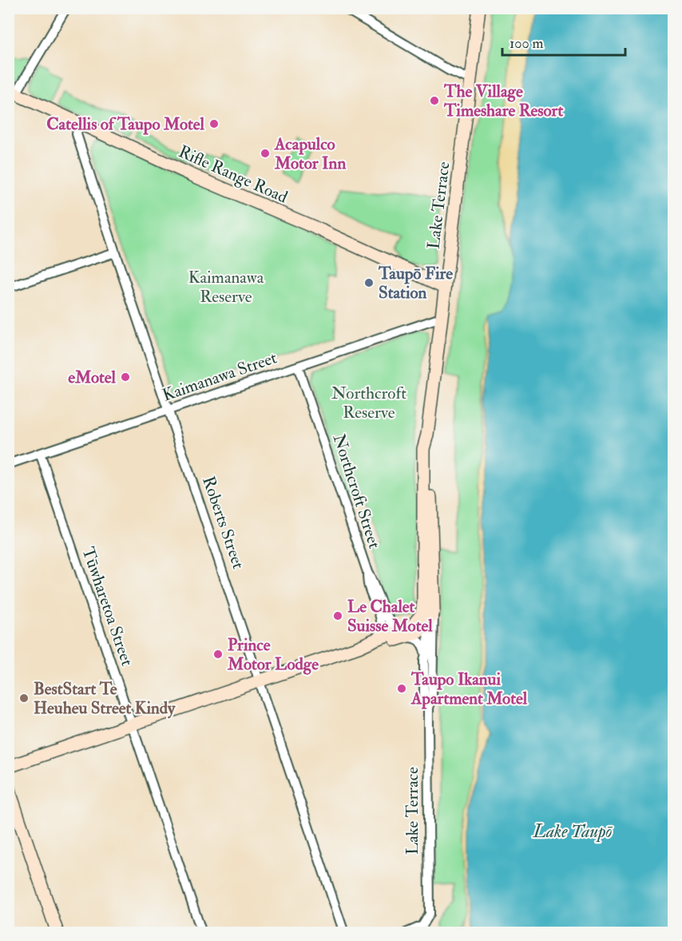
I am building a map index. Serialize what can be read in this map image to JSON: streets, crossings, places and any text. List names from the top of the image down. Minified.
{"streets":{"main road":["Rifle Range Road","Lake Terrace"],"street":["Kaimanawa Street","Northcroft Street","Roberts Street","Tūwharetoa Street"]},"crossings":[["Rifle Range Road","Lake Terrace"],["Rifle Range Road","Roberts Street"],["Lake Terrace","Kaimanawa Street"],["Lake Terrace","Northcroft Street"],["Kaimanawa Street","Northcroft Street"],["Kaimanawa Street","Roberts Street"],["Kaimanawa Street","Tūwharetoa Street"]],"water":["Lake Taupō"],"parks":["Kaimanawa Reserve","Northcroft Reserve"],"places":["The Village Timeshare Resort","Catellis of Taupo Motel","Acapulco Motor Inn","Taupō Fire Station","eMotel","Le Chalet Suisse Motel","Prince Motor Lodge","Taupo Ikanui Apartment Motel","BestStart Te Heuheu Street Kindy"],"scale_bar":"100 m"}
